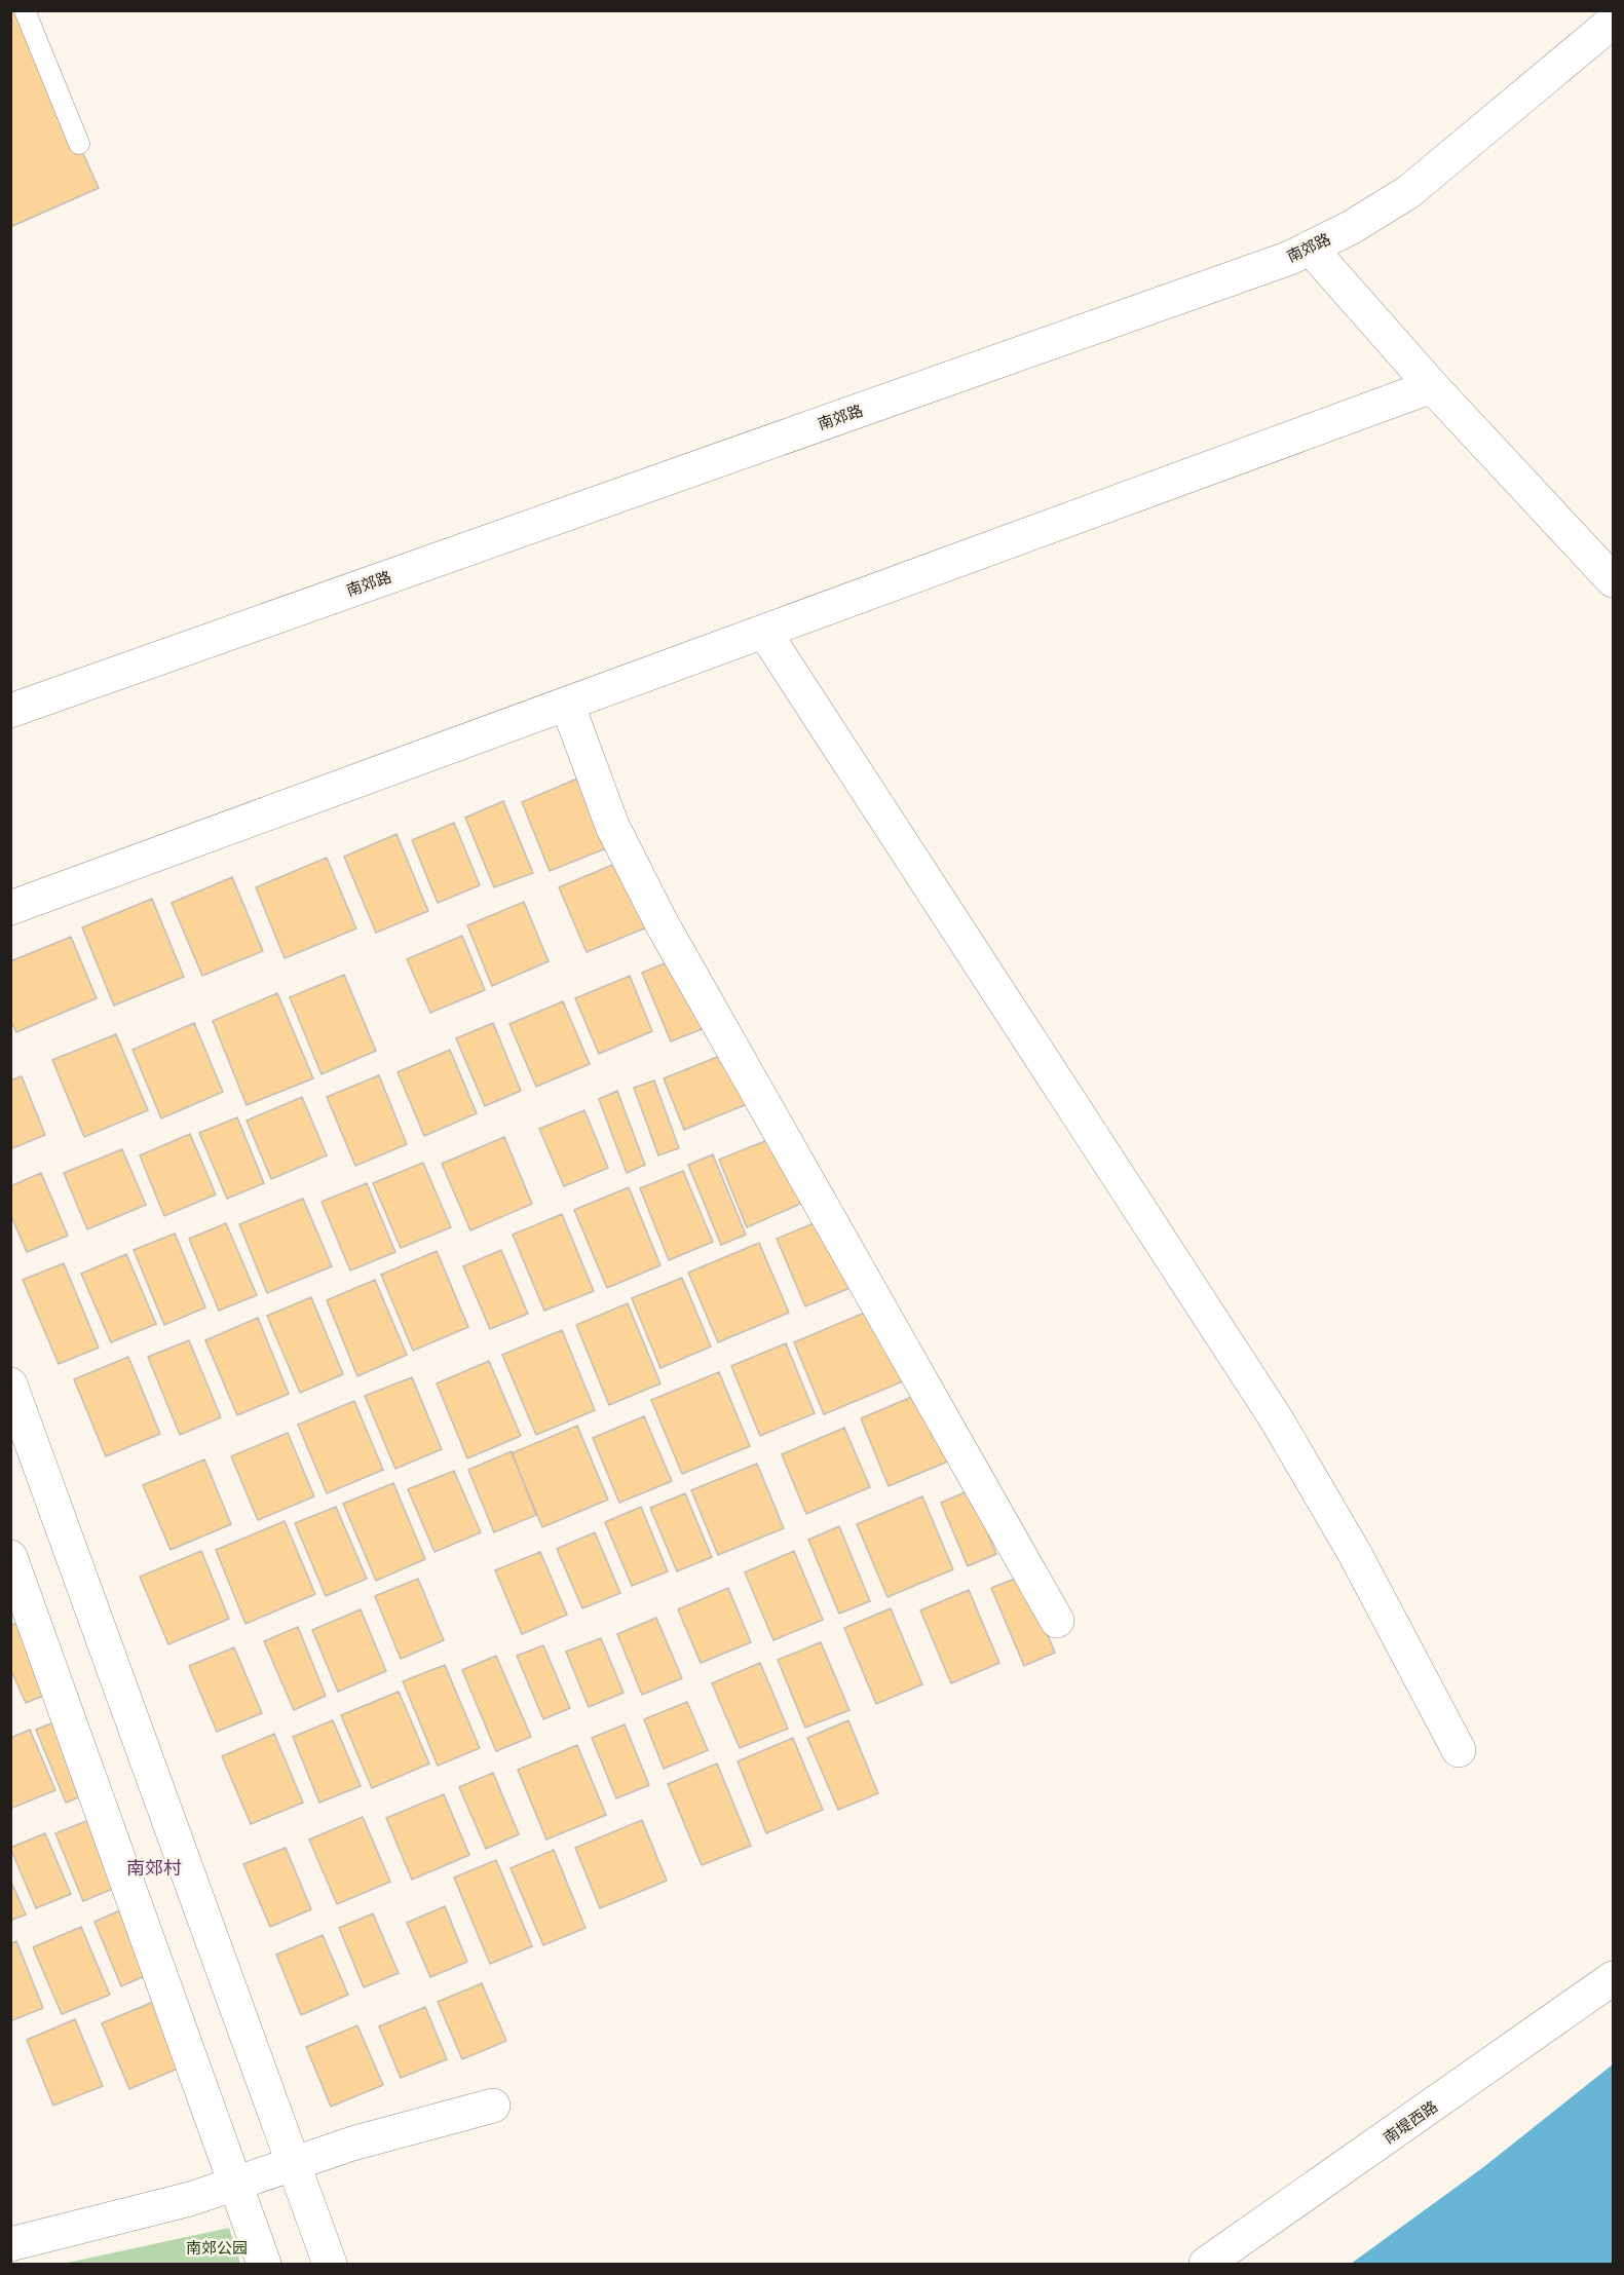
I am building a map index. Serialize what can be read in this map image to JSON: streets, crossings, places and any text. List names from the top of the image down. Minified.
{"streets":{"street":["南郊路","南堤西路"]},"districts":["南郊村"],"parks":["南郊公园"]}
